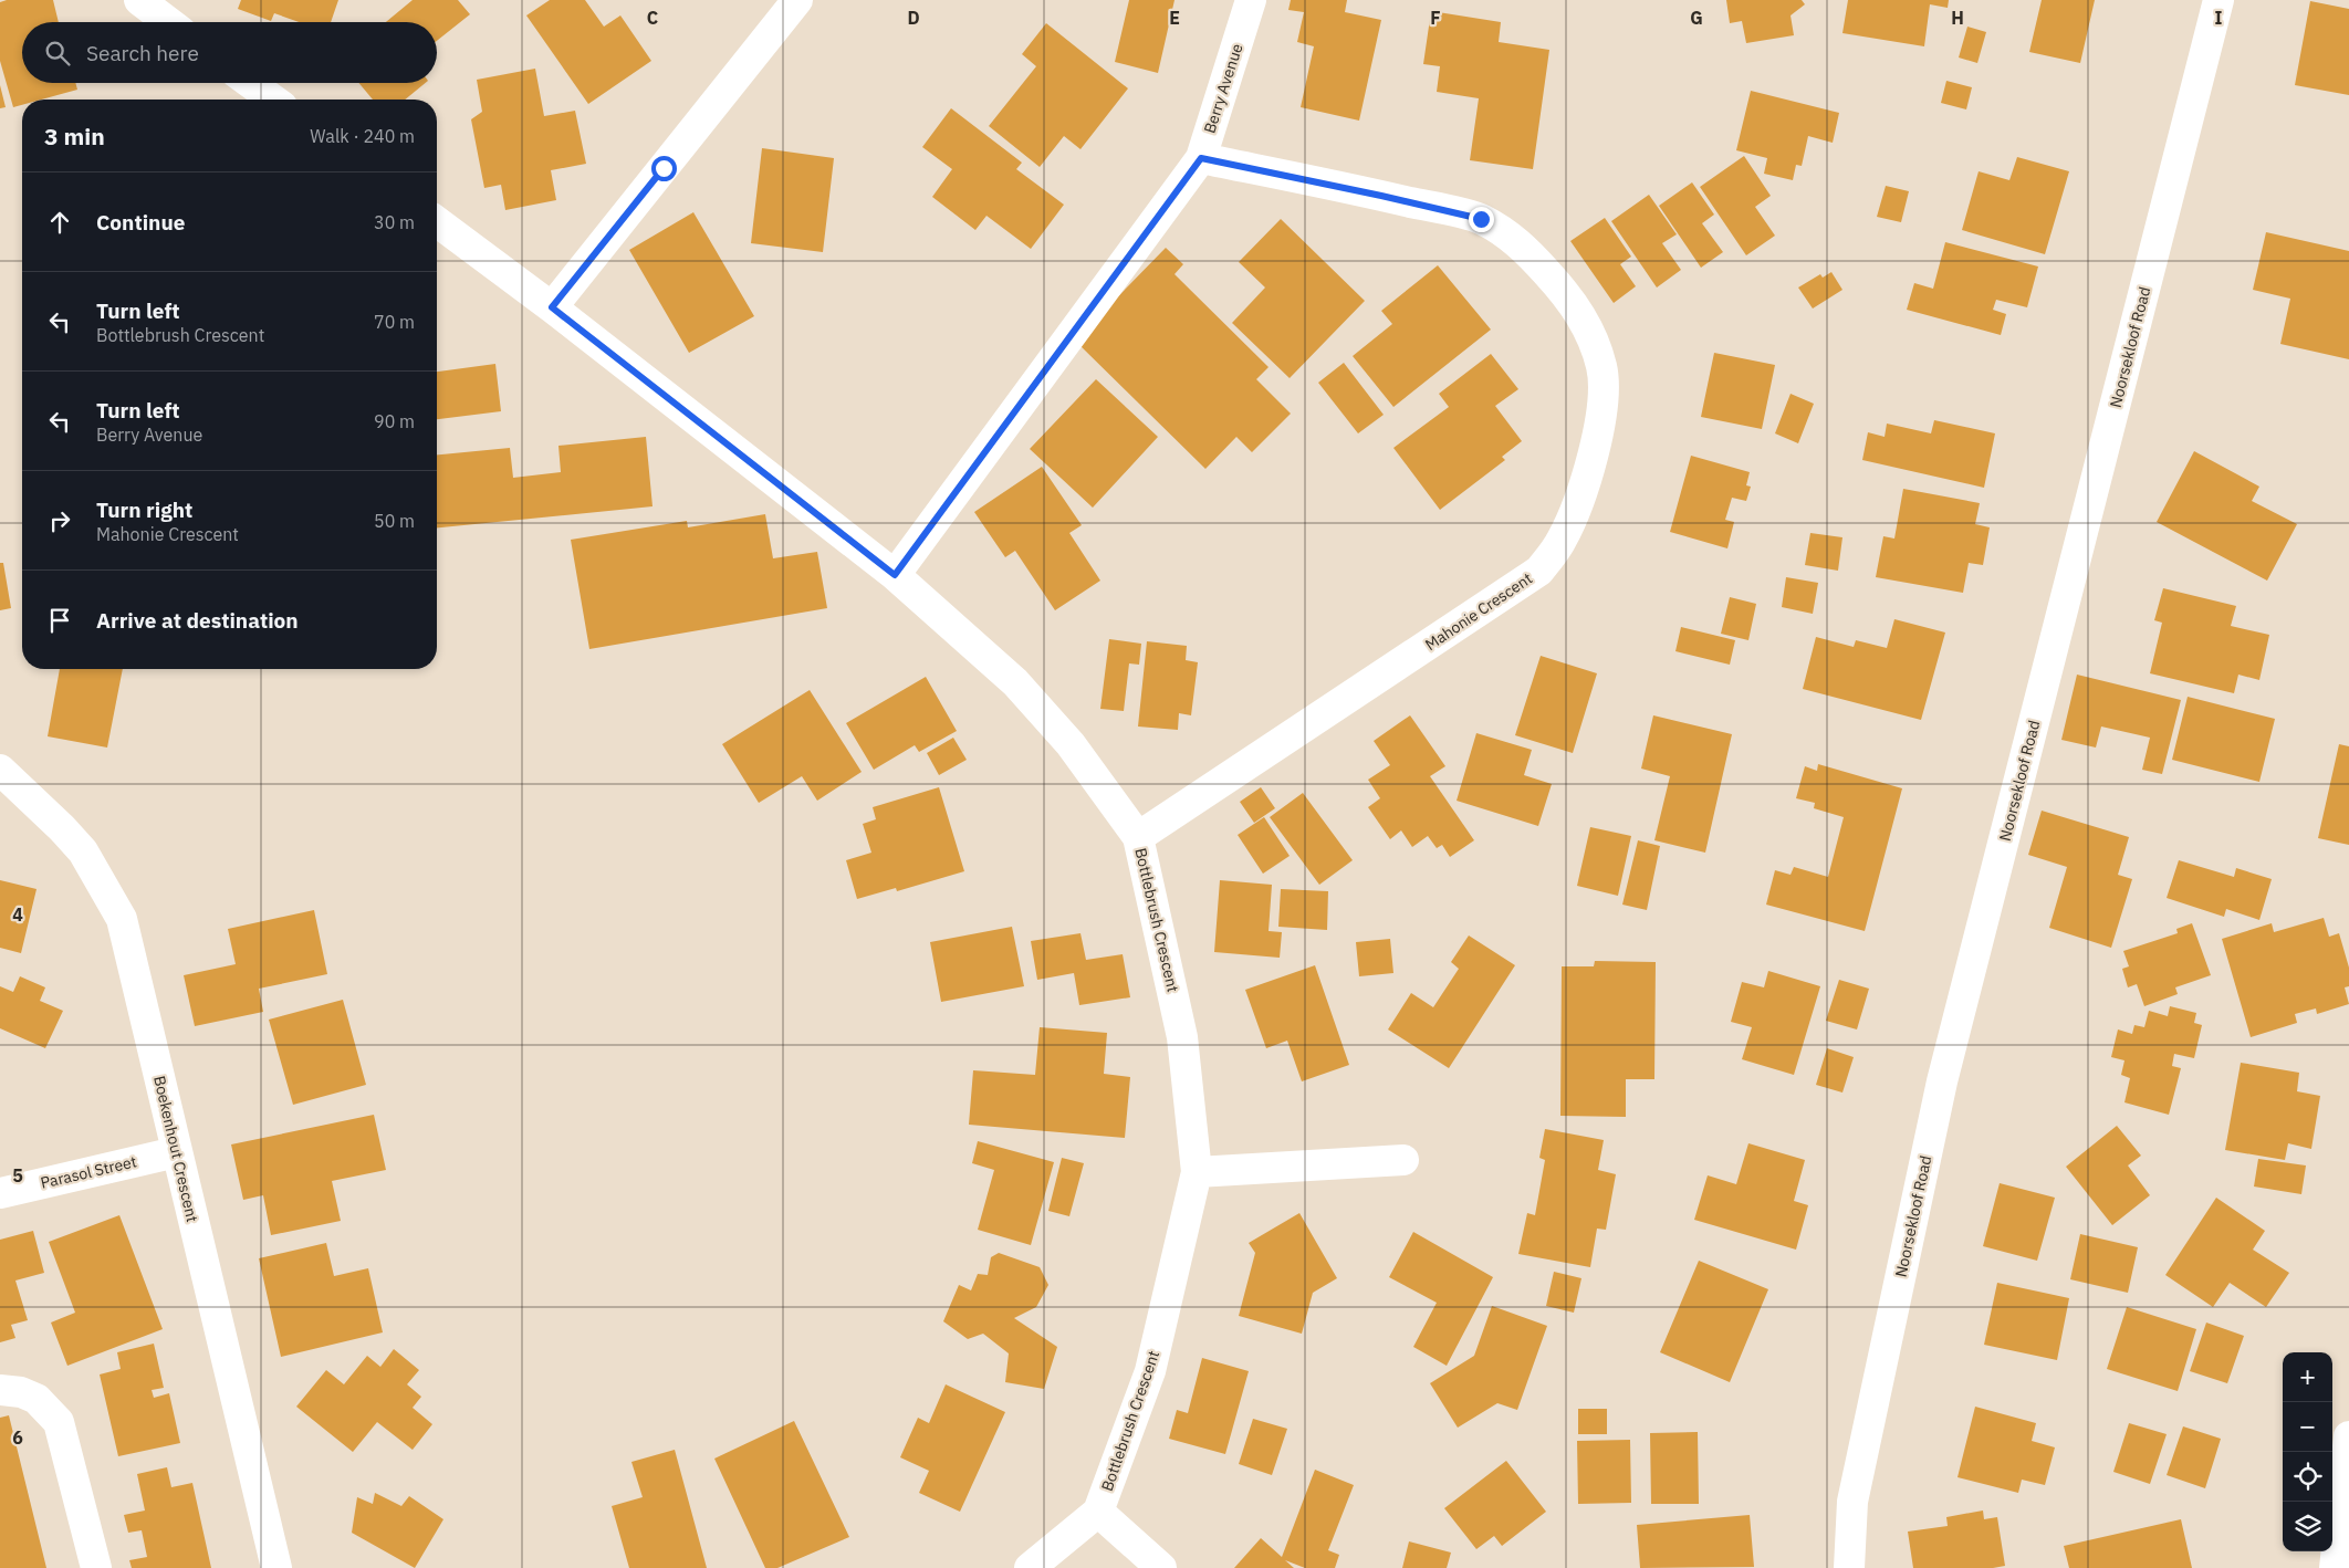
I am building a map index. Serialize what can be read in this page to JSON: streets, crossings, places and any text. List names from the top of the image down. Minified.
{"streets":{"street":["Berry Avenue","Noorsekloof Road","Mahonie Crescent","Bottlebrush Crescent","Boekenhout Crescent","Parasol Street"]},"crossings":[["Berry Avenue","Mahonie Crescent"],["Berry Avenue","Bottlebrush Crescent"],["Mahonie Crescent","Bottlebrush Crescent"],["Boekenhout Crescent","Parasol Street"]],"page":{"search":"Search here","heading":["3 min","Walk · 240 m"],"list":[["Continue","30 m"],["Turn left","Bottlebrush Crescent","70 m"],["Turn left","Berry Avenue","90 m"],["Turn right","Mahonie Crescent","50 m"],"Arrive at destination"],"map_buttons":["+","−"]},"grid":{"columns":["C","D","E","F","G","H","I"],"rows":["4","5","6"]}}
